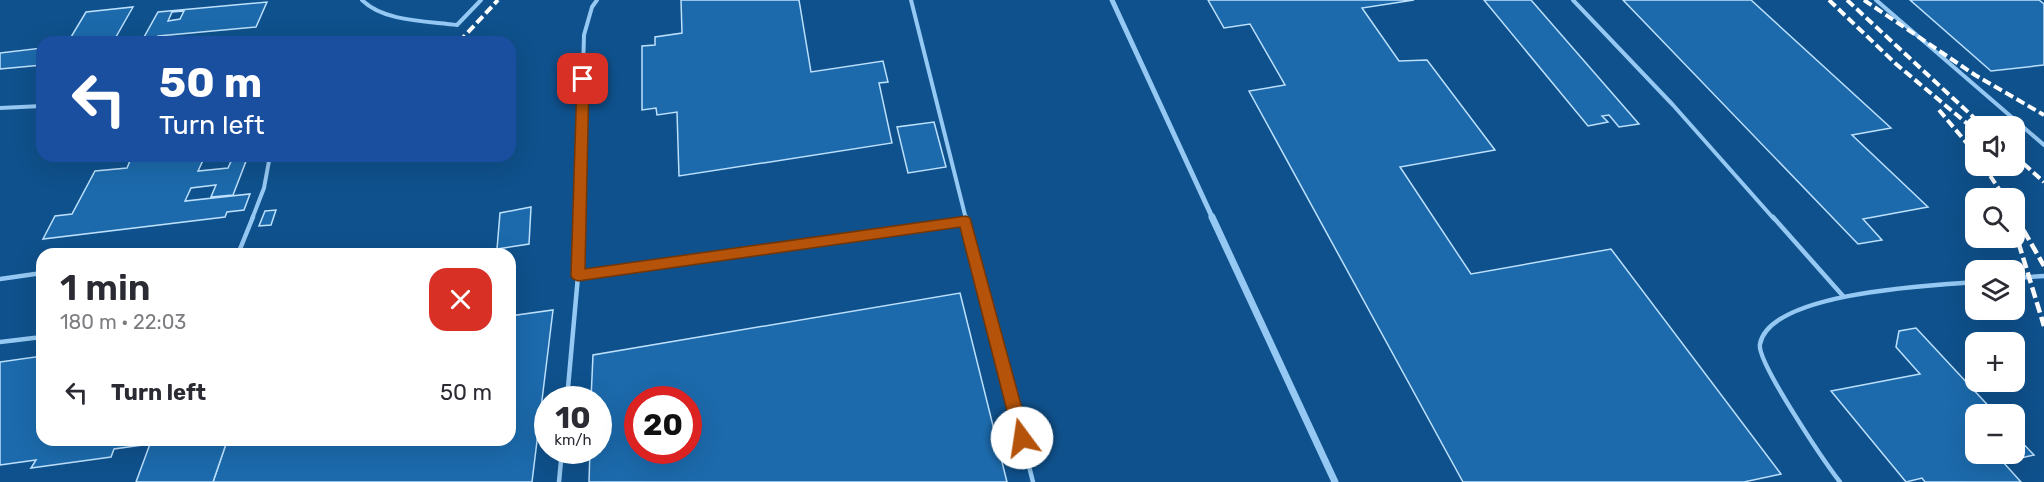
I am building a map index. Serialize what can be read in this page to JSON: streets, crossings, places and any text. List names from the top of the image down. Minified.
{"page":{"turn":["50 m","Turn left"],"map_buttons":["+","−"],"heading":["1 min","180 m · 22:03"],"list":[{"name":"Turn left","value":"50 m"}],"speed":"10 km/h","limit":"20"}}
